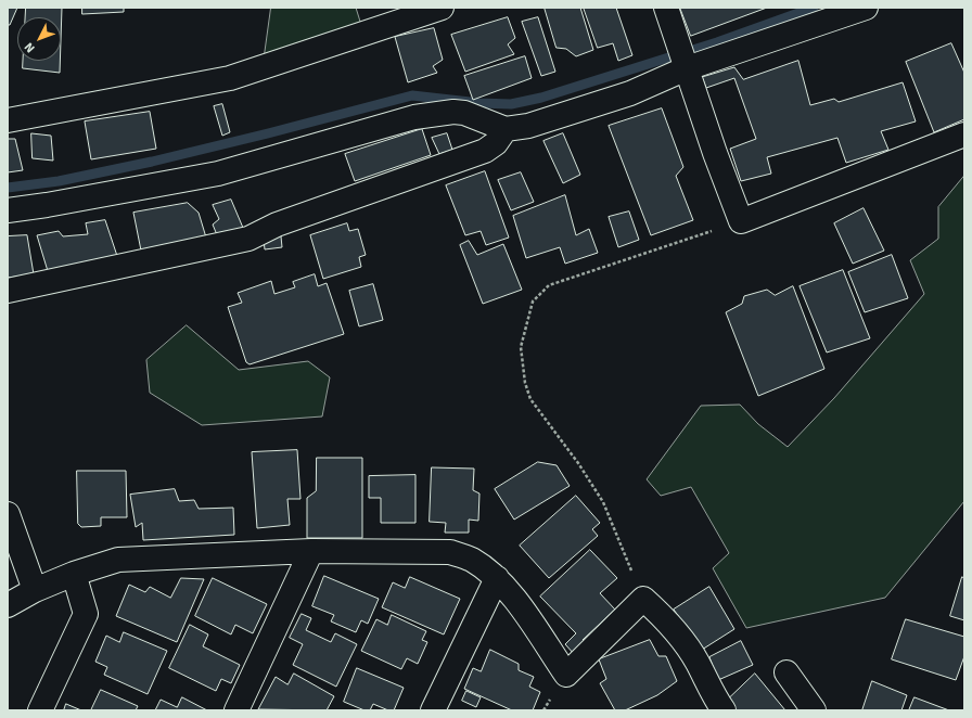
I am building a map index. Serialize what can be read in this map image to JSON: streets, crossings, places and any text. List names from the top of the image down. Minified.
{"north":"bottom left"}
